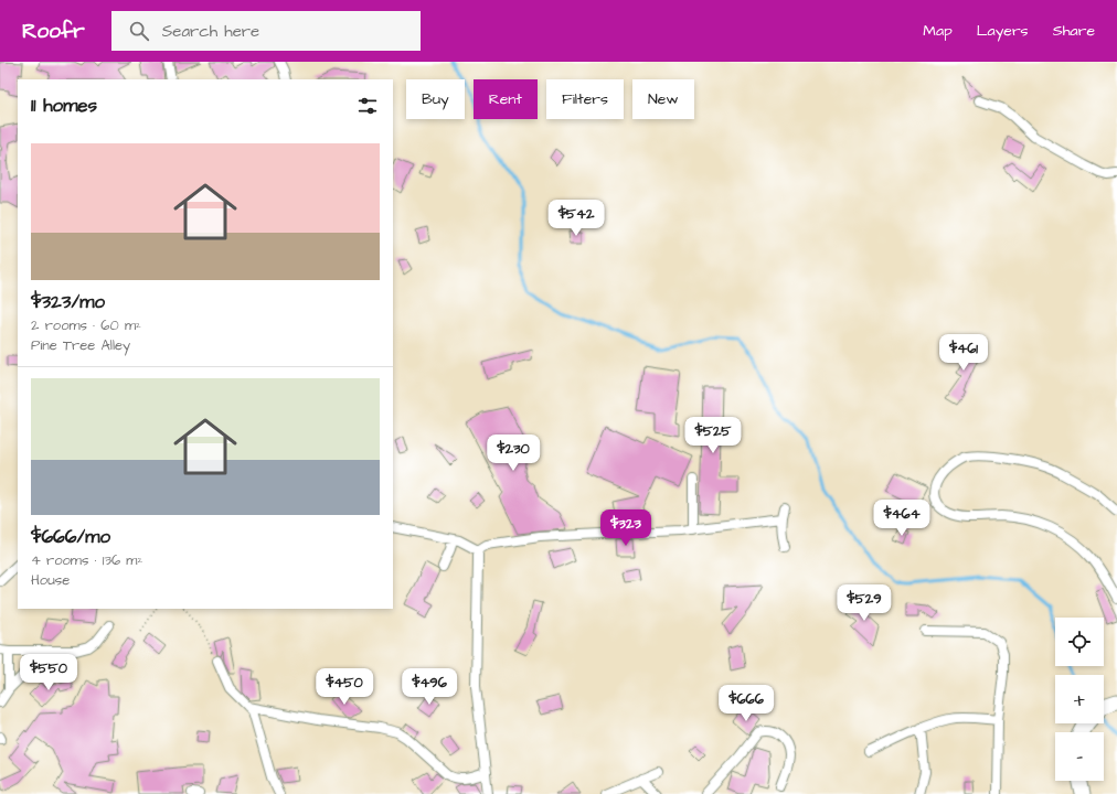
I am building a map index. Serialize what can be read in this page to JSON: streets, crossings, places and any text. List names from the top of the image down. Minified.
{"page":{"header":"Roofr","search":"Search here","nav":["Map","Layers","Share"],"chip":["Buy","Rent","Filters","New"],"heading":"11 homes","list":[{"name":"$323/mo","note":"2 rooms · 60 m² · Pine Tree Alley"},{"name":"$666/mo","note":"4 rooms · 136 m² · House"}],"price":["$542","$461","$525","$230","$464","$323","$529","$550","$450","$496","$666"],"map_buttons":["+","−"]}}
